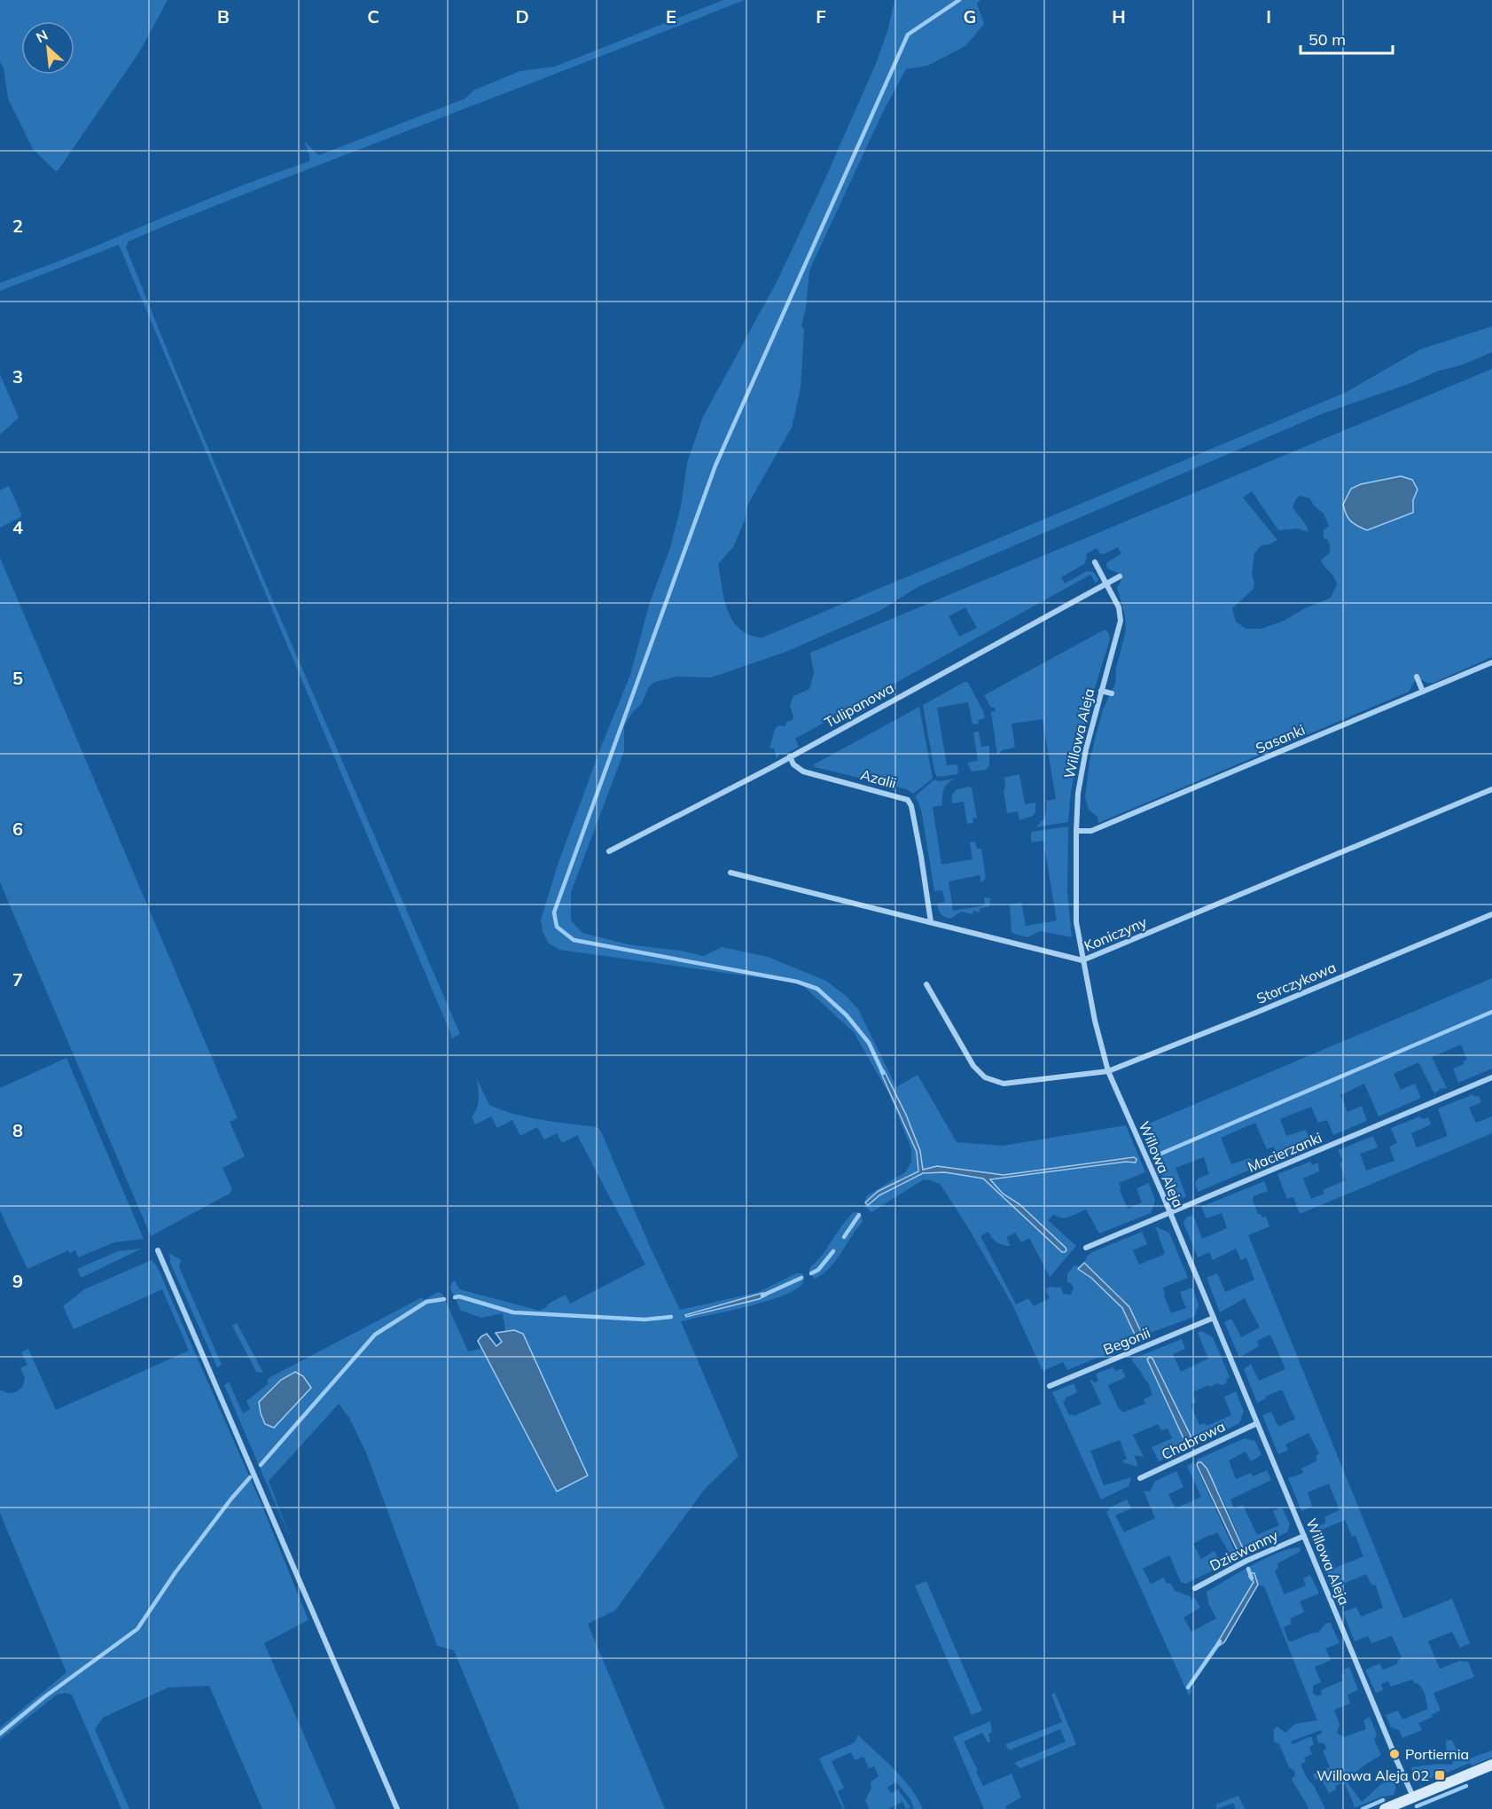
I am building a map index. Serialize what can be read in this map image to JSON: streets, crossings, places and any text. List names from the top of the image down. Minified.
{"streets":{"street":["Tulipanowa","Willowa Aleja","Sasanki","Azalii","Koniczyny","Storczykowa","Macierzanki","Begonii","Chabrowa","Dziewanny"]},"crossings":[["Tulipanowa","Willowa Aleja"],["Tulipanowa","Azalii"],["Willowa Aleja","Sasanki"],["Willowa Aleja","Koniczyny"],["Willowa Aleja","Storczykowa"],["Willowa Aleja","Macierzanki"],["Willowa Aleja","Begonii"],["Willowa Aleja","Chabrowa"],["Willowa Aleja","Dziewanny"],["Azalii","Koniczyny"]],"places":{"other":["Portiernia"],"transit":["Willowa Aleja 02"]},"scale_bar":"50 m","north":"top left","grid":{"columns":["B","C","D","E","F","G","H","I"],"rows":["2","3","4","5","6","7","8","9"]}}
